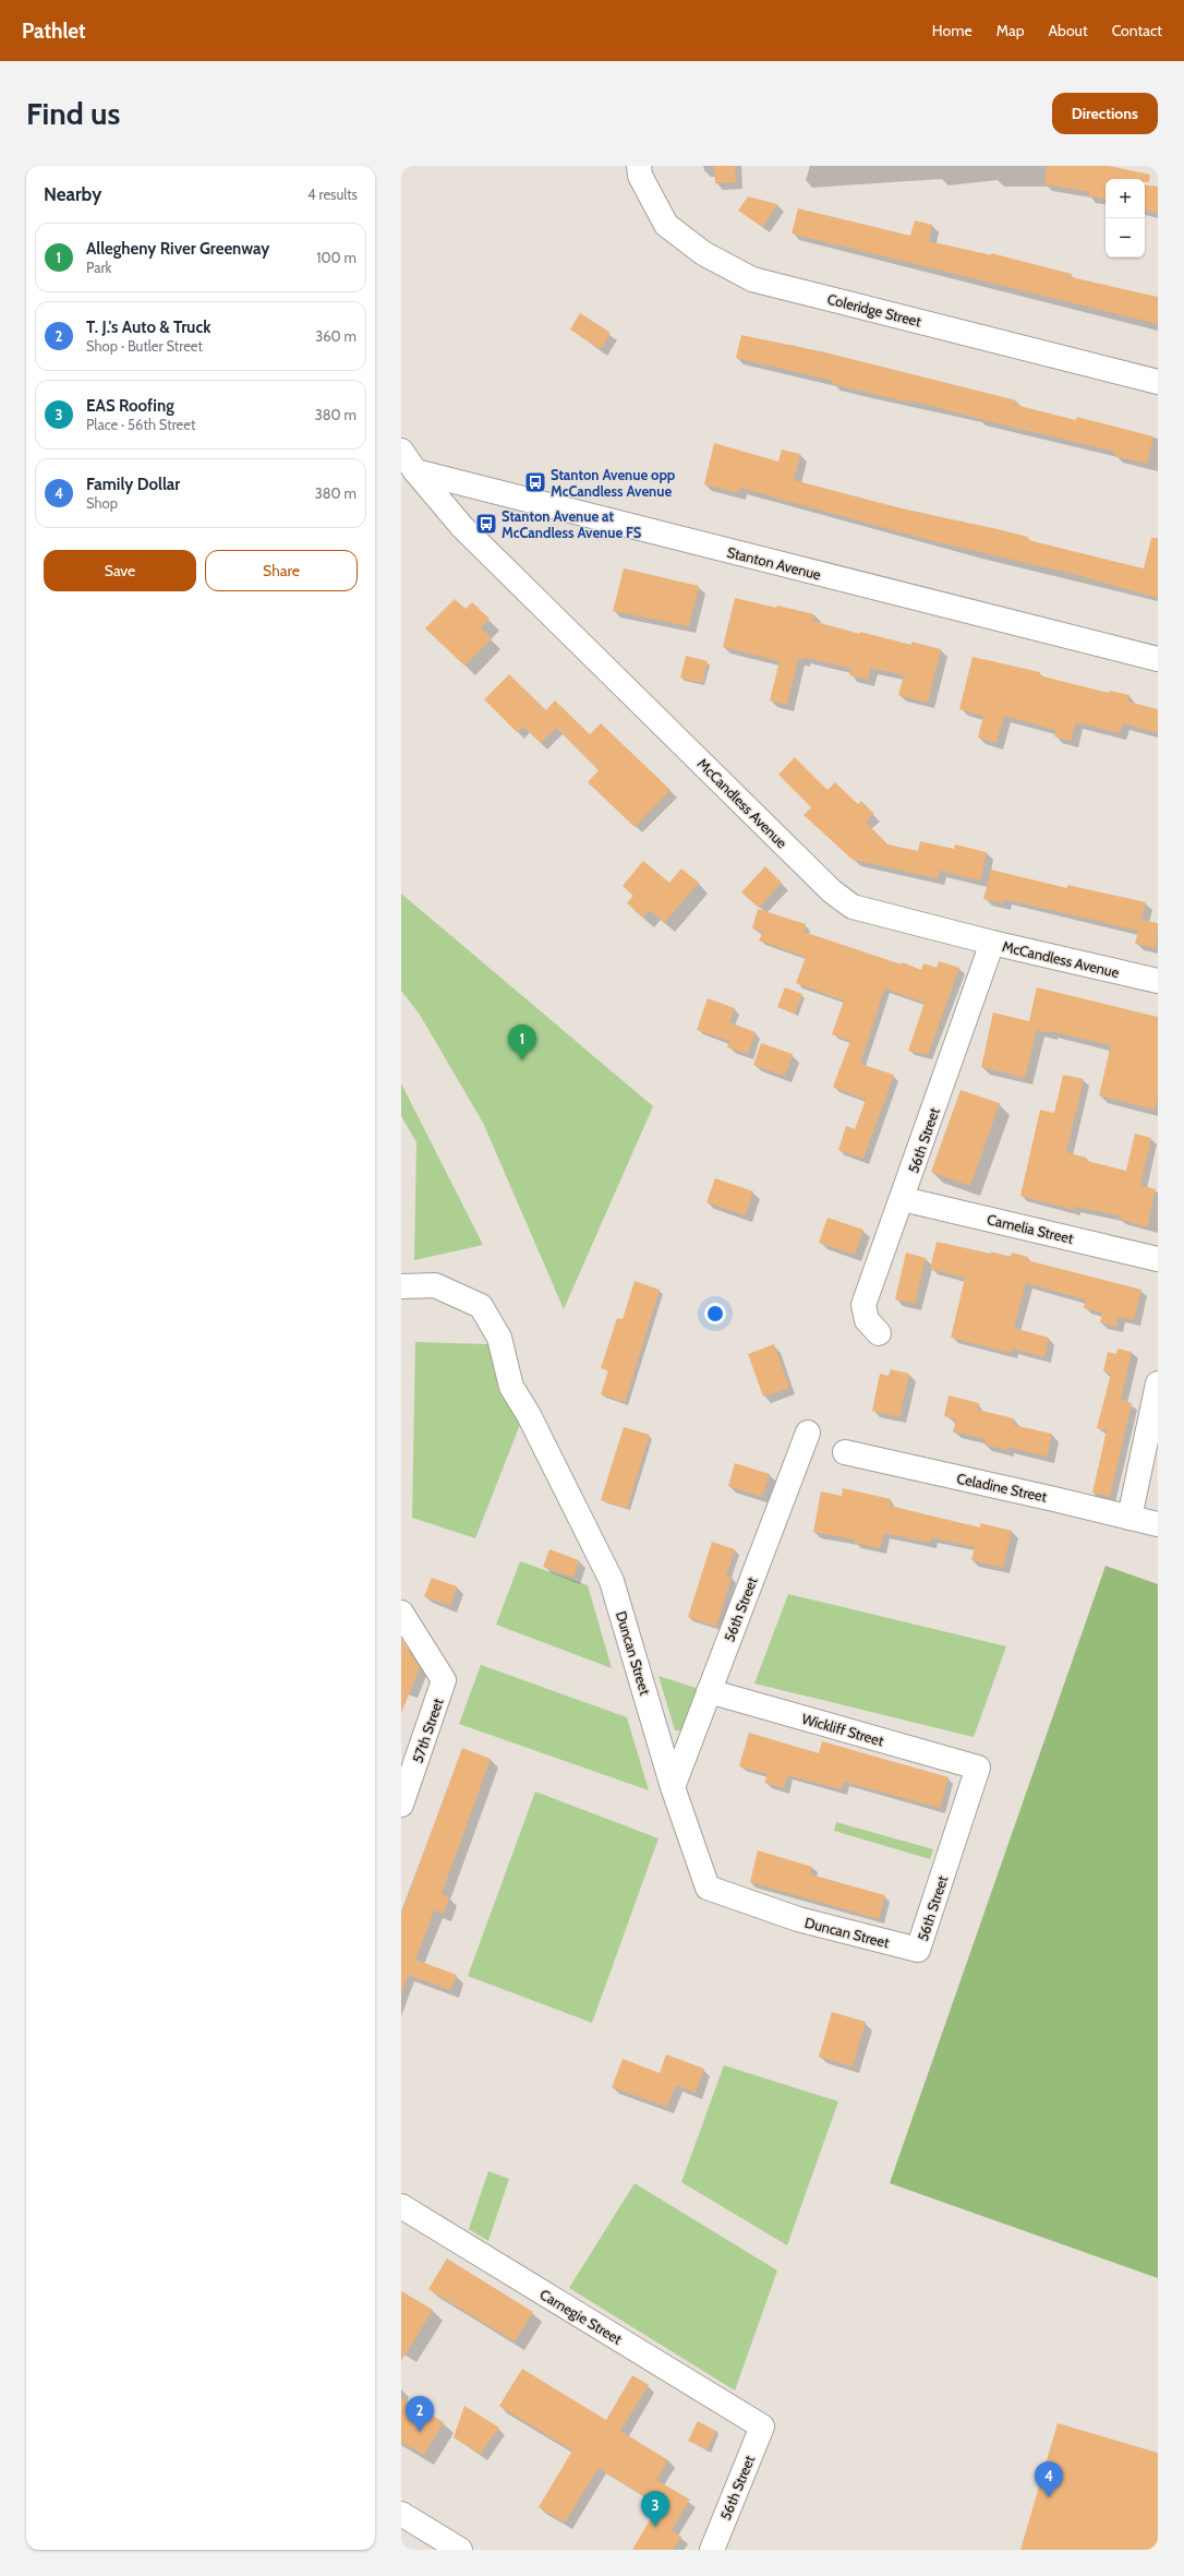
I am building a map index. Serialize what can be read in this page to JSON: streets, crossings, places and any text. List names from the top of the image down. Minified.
{"streets":{"street":["Coleridge Street","Stanton Avenue","McCandless Avenue","56th Street","Camelia Street","Celadine Street","Duncan Street","Wickliff Street","57th Street","Carnegie Street"]},"crossings":[["Stanton Avenue","McCandless Avenue"],["McCandless Avenue","56th Street"],["56th Street","Camelia Street"],["56th Street","Duncan Street"],["56th Street","Wickliff Street"],["56th Street","Carnegie Street"]],"places":{"bus stop":["Stanton Avenue opp McCandless Avenue","Stanton Avenue at McCandless Avenue FS"]},"page":{"header":"Pathlet","nav":["Home","Map","About","Contact"],"buttons":["Directions",["Save","Share"]],"title":"Find us","heading":["Nearby","4 results"],"map_buttons":["+","−"],"list":[{"mark":"1","name":"Allegheny River Greenway","note":"Park","value":"100 m"},{"mark":"2","name":"T. J.'s Auto & Truck","note":"Shop · Butler Street","value":"360 m"},{"mark":"3","name":"EAS Roofing","note":"Place · 56th Street","value":"380 m"},{"mark":"4","name":"Family Dollar","note":"Shop","value":"380 m"}],"pins":["1","2","4","3"]}}
